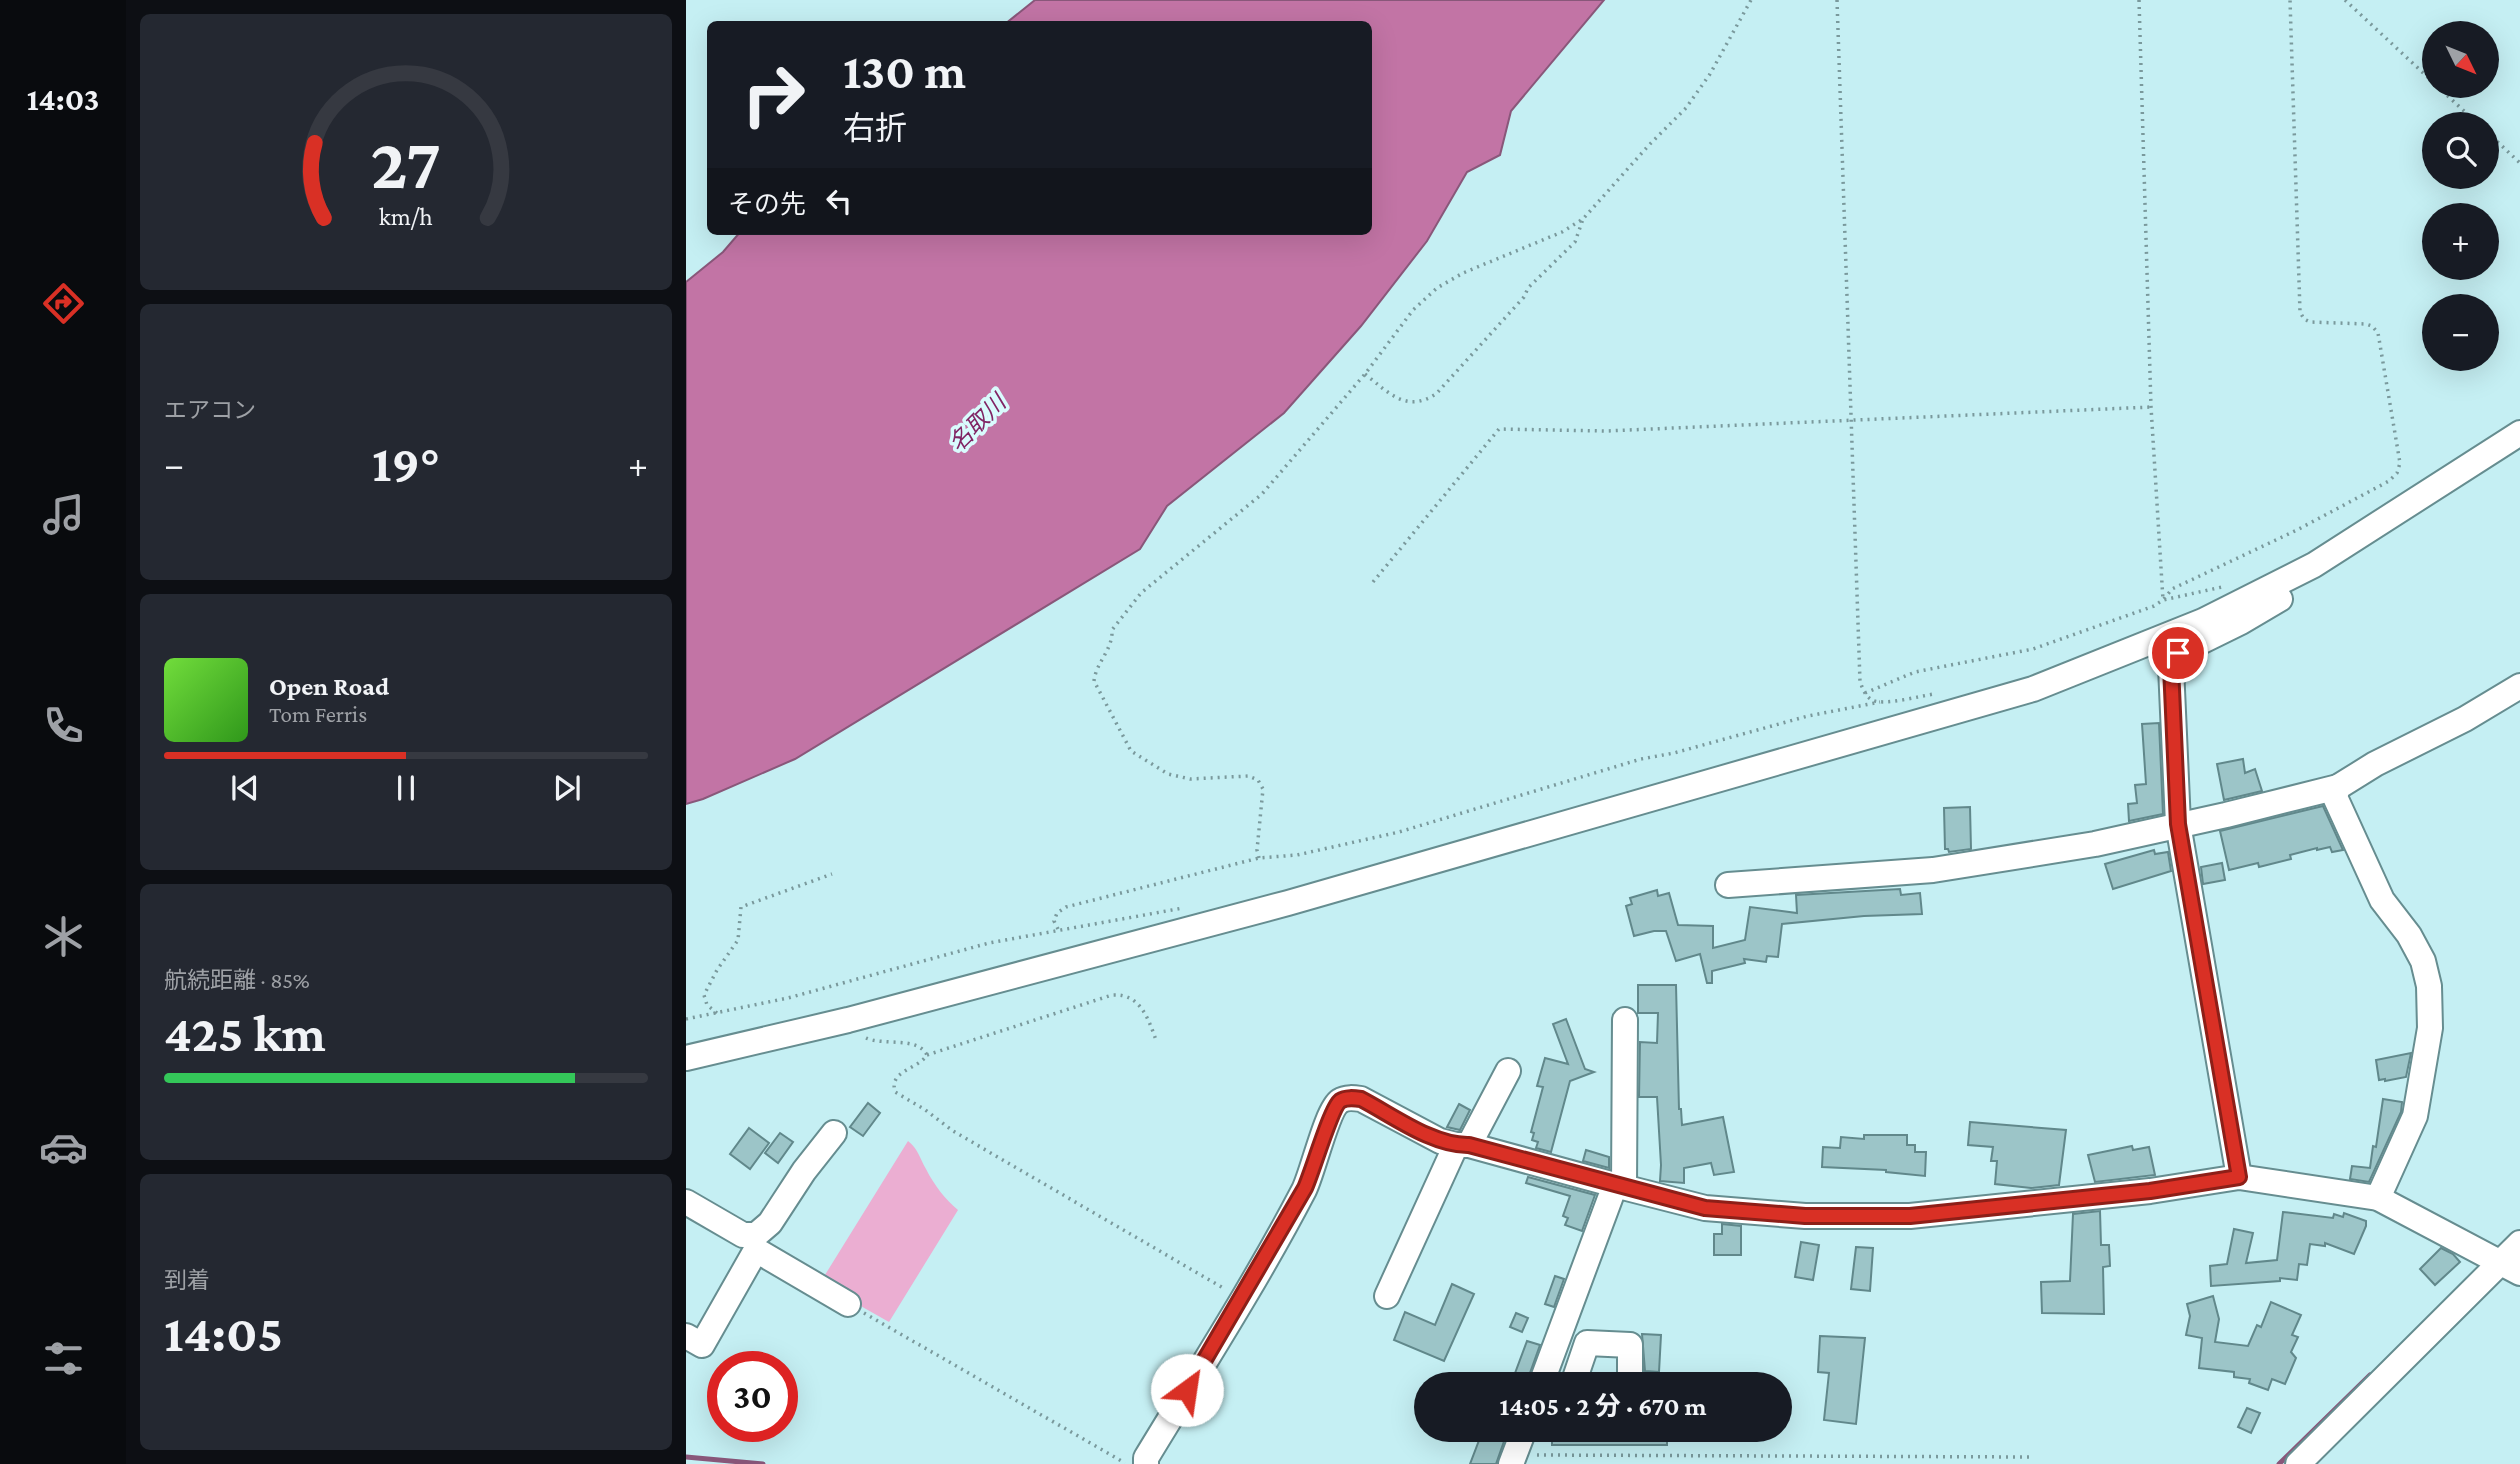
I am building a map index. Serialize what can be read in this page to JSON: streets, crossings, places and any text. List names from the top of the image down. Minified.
{"water":["名取川"],"north":"bottom right","page":{"tabs":"14:03","map_buttons":["+","−"],"turn":["130 m","右折"],"then":"その先","tile":["エアコン",["航続距離 · 85%","425 km"],["到着","14:05"]],"heat":["−","19°","+"],"song":["Open Road","Tom Ferris"],"limit":"30","trip":"14:05 · 2 分 · 670 m","gauge":["27","km/h"]}}
